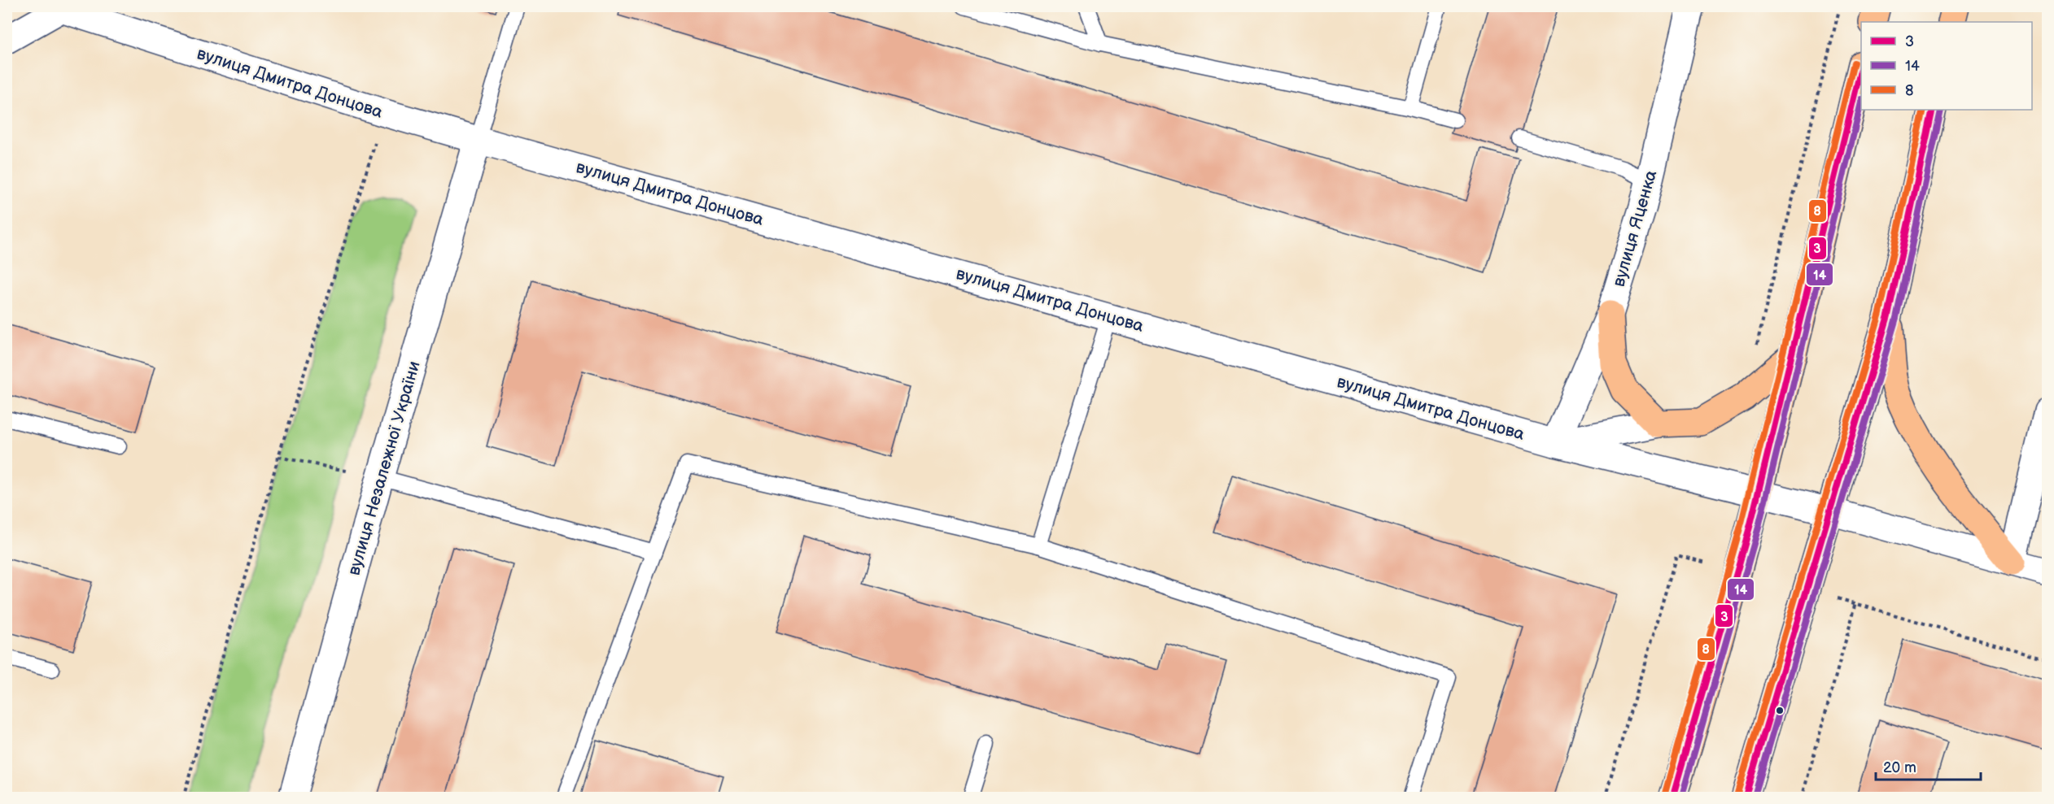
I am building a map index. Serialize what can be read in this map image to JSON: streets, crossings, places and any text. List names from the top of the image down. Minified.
{"streets":{"street":["вулиця Дмитра Донцова","вулиця Яценка","вулиця Незалежної України"]},"crossings":[["вулиця Дмитра Донцова","вулиця Яценка"],["вулиця Дмитра Донцова","вулиця Незалежної України"]],"lines":["transit line 8","transit line 3","transit line 14"],"legend":["3","14","8"],"scale_bar":"20 m"}
